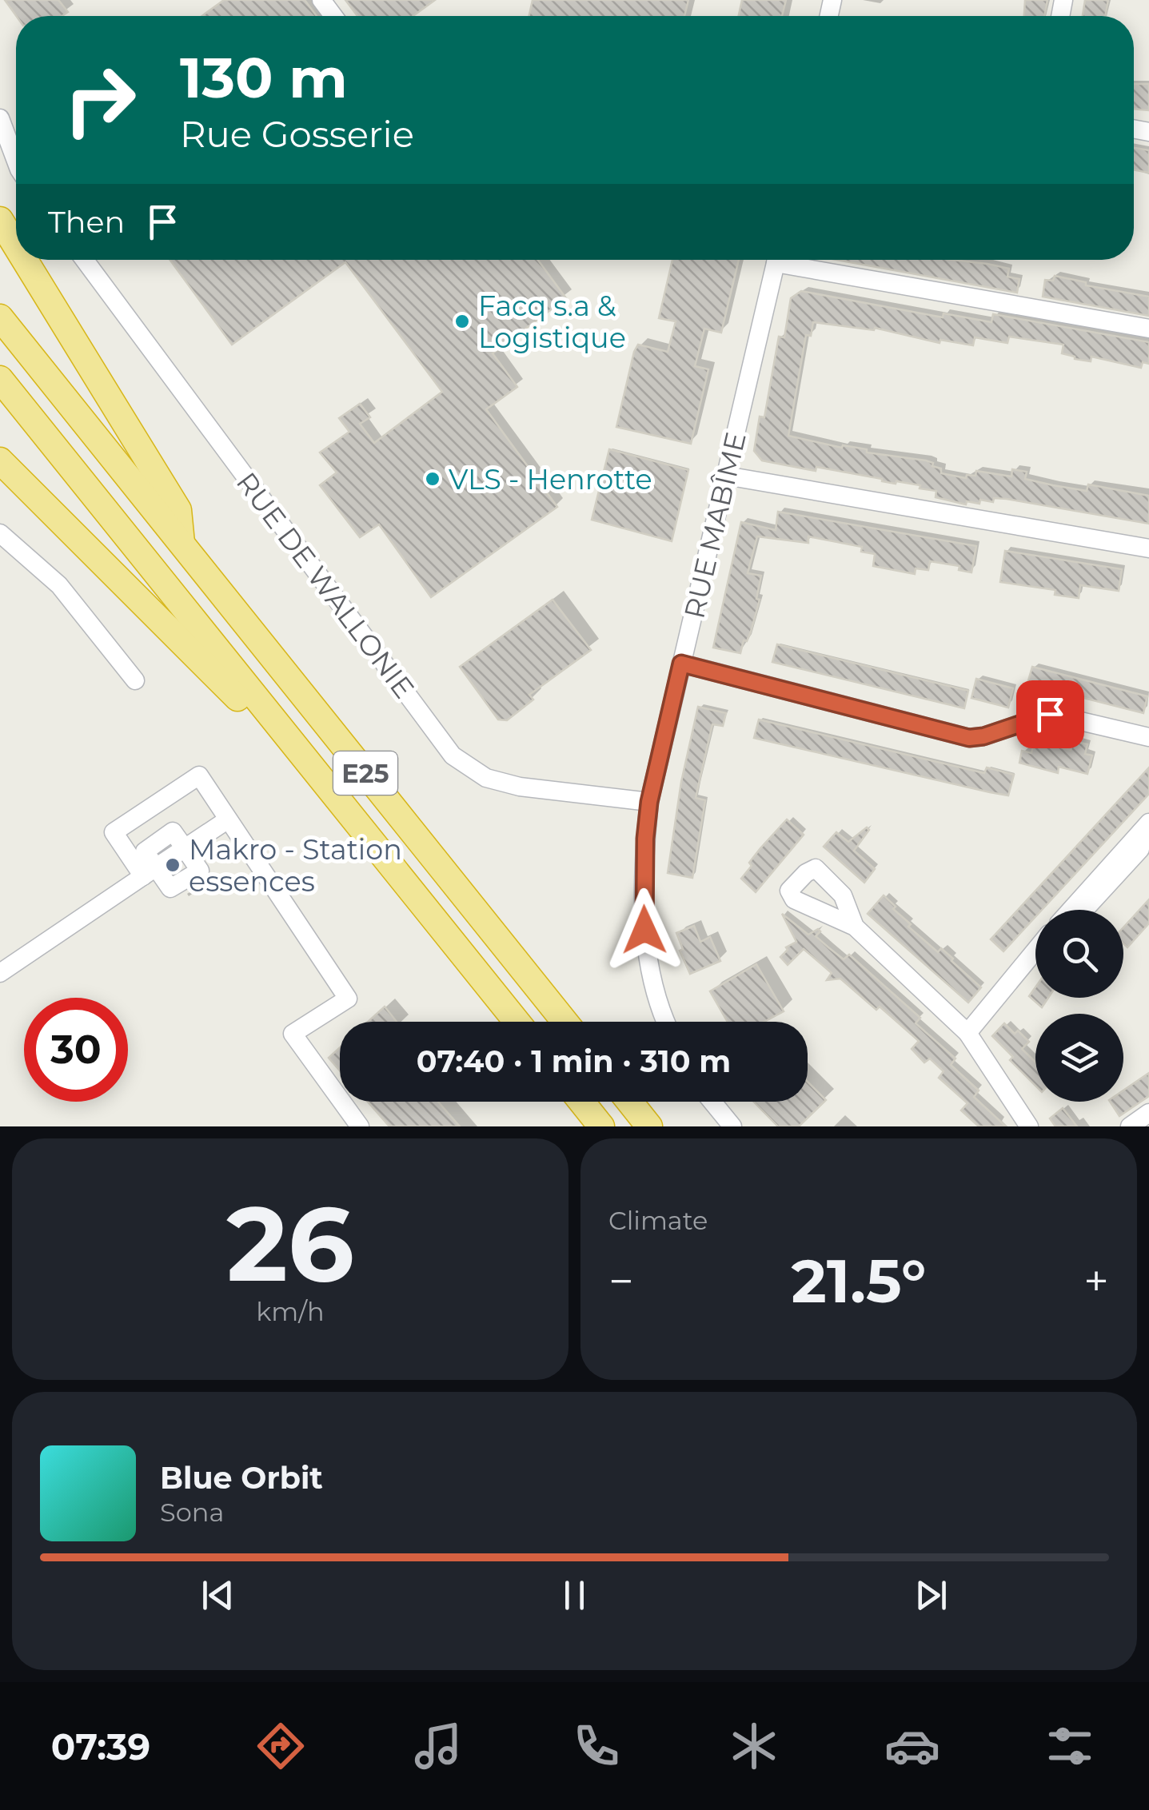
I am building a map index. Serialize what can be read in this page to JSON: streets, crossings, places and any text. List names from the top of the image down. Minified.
{"streets":{"highway":["E25"],"street":["RUE MABÎME","RUE DE WALLONIE"]},"crossings":[["RUE MABÎME","RUE DE WALLONIE"]],"places":["Facq s.a & Logistique","VLS - Henrotte","Makro - Station essences"],"page":{"turn":["130 m","Rue Gosserie"],"then":"Then","limit":"30","trip":"07:40 · 1 min · 310 m","tile":[["26","km/h"],"Climate"],"heat":["−","21.5°","+"],"song":["Blue Orbit","Sona"],"tabs":"07:39"}}
